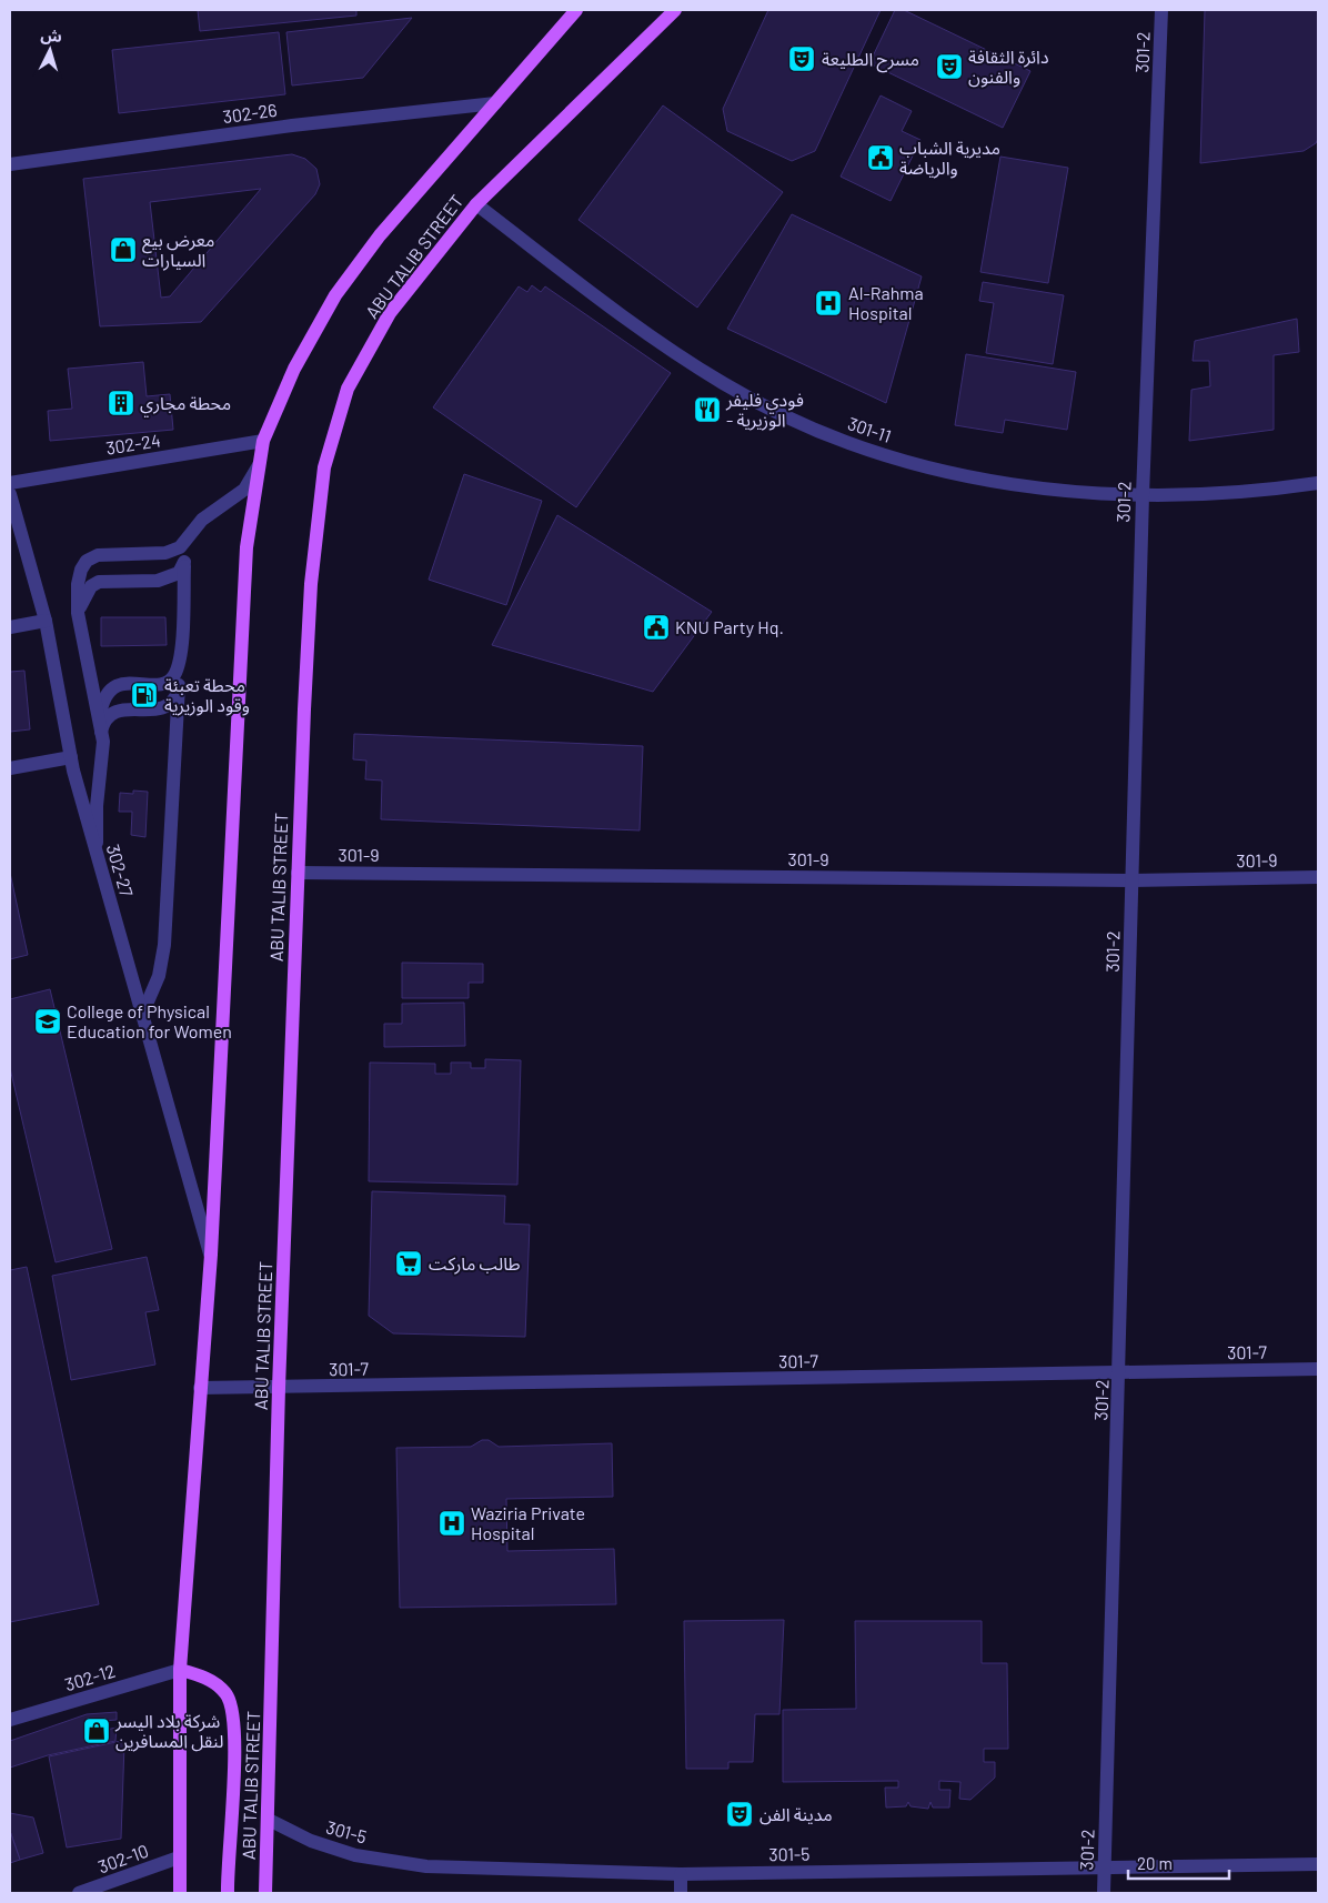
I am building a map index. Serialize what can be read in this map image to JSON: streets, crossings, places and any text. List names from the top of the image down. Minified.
{"streets":{"main road":["ABU TALIB STREET"],"street":["301-2","302-26","301-11","302-24","301-9","302-27","301-7","302-12","301-5","302-10"]},"crossings":[["301-2","301-11"],["301-2","301-9"],["301-2","301-7"],["301-2","301-5"],["302-26","ABU TALIB STREET"],["ABU TALIB STREET","301-11"],["ABU TALIB STREET","302-24"],["ABU TALIB STREET","301-9"],["ABU TALIB STREET","302-27"],["ABU TALIB STREET","301-7"],["ABU TALIB STREET","302-12"],["ABU TALIB STREET","301-5"],["ABU TALIB STREET","302-10"]],"places":{"theatre":["مسرح الطليعة","دائرة الثقافة والفنون","مدينة الفن"],"public building":["مديرية الشباب والرياضة","KNU Party Hq."],"shop":["معرض بيع السيارات","شركة بلاد اليسر لنقل المسافرين"],"hospital":["Al-Rahma Hospital","Waziria Private Hospital"],"building":["محطة مجاري"],"restaurant":["فودي فليفر - الوزيرية"],"fuel station":["محطة تعبئة وقود الوزيرية"],"school or university":["College of Physical Education for Women"],"supermarket":["طالب ماركت"]},"scale_bar":"20 m","north":"top"}
